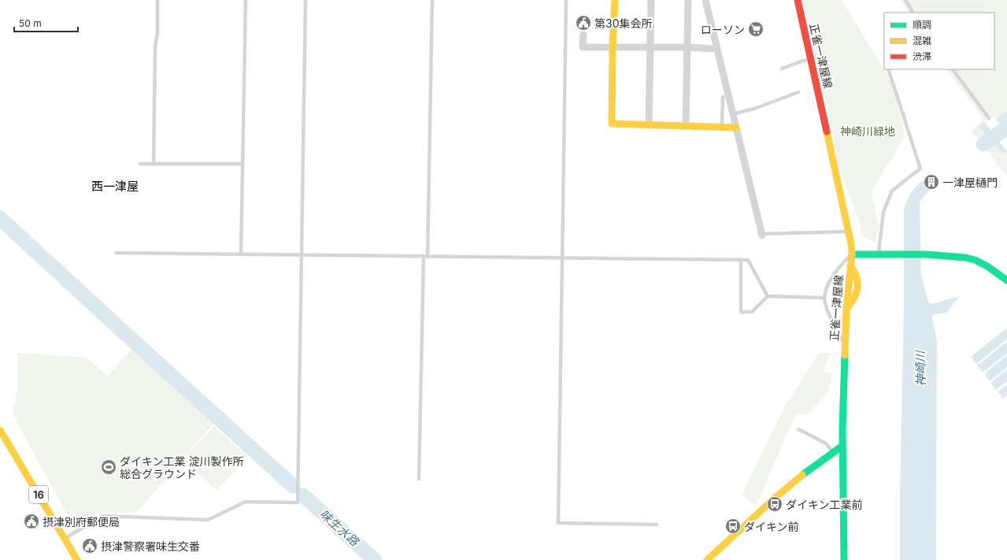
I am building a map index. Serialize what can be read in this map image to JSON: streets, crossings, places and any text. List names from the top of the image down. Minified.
{"streets":{"main road":["正雀一津屋線","16"]},"districts":["西一津屋"],"water":["神崎川","味生水路"],"parks":["神崎川緑地"],"places":{"public building":["第30集会所","摂津別府郵便局","摂津警察署味生交番"],"supermarket":["ローソン"],"building":["一津屋樋門"],"sports":["ダイキン工業 淀川製作所 総合グラウンド"],"bus stop":["ダイキン工業前","ダイキン前"]},"legend":["順調","混雑","渋滞"],"scale_bar":"50 m"}
